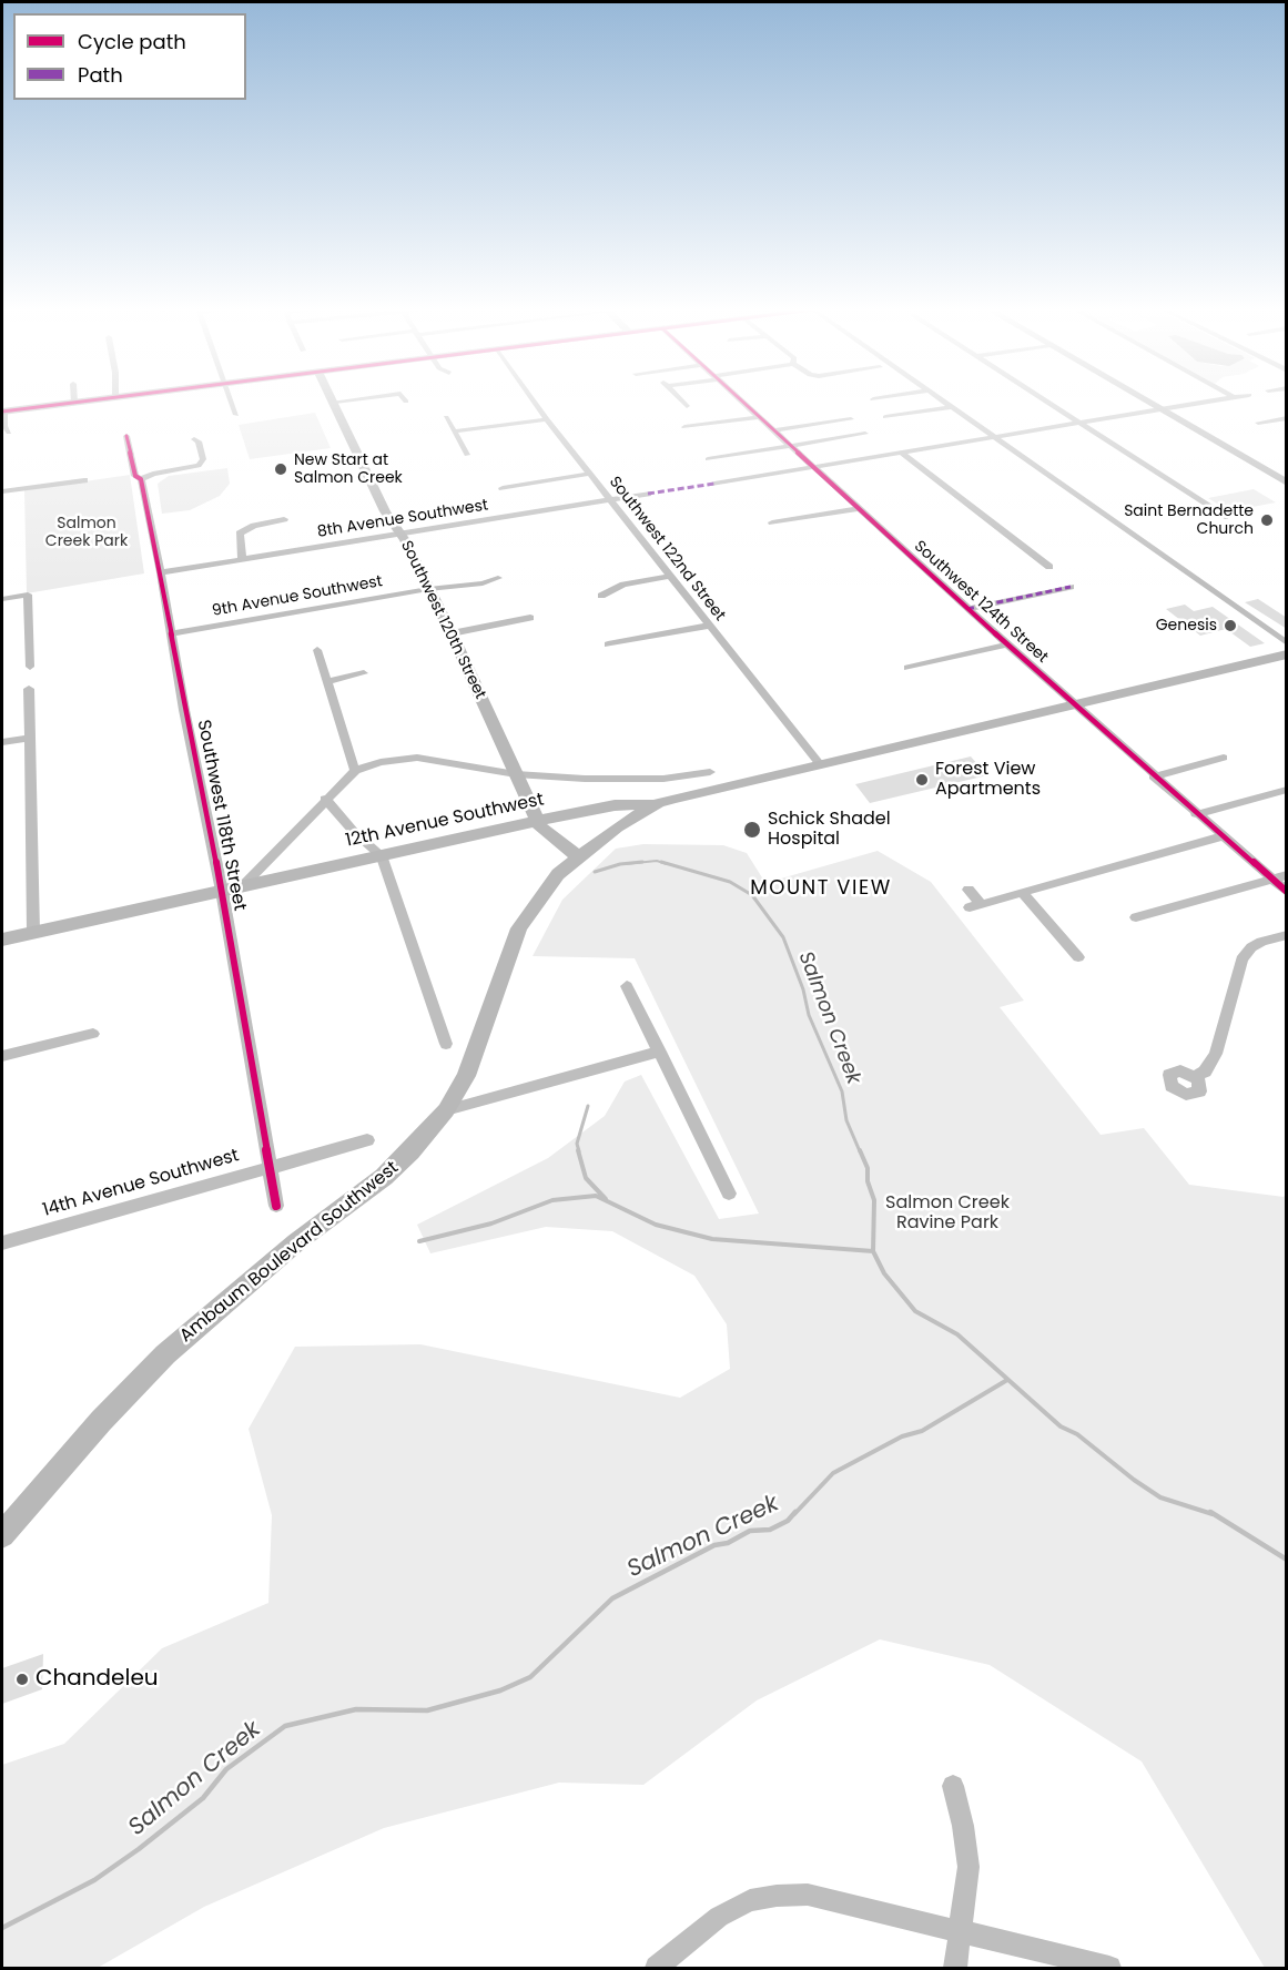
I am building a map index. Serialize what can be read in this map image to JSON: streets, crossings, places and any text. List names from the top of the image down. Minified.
{"streets":{"street":["8th Avenue Southwest","Southwest 122nd Street","9th Avenue Southwest","Southwest 124th Street","Southwest 120th Street","Southwest 118th Street","12th Avenue Southwest","14th Avenue Southwest","Ambaum Boulevard Southwest"]},"crossings":[["8th Avenue Southwest","Southwest 122nd Street"],["8th Avenue Southwest","Southwest 120th Street"],["8th Avenue Southwest","Southwest 118th Street"],["Southwest 122nd Street","Ambaum Boulevard Southwest"],["9th Avenue Southwest","Southwest 120th Street"],["9th Avenue Southwest","Southwest 118th Street"],["Southwest 124th Street","Ambaum Boulevard Southwest"],["Southwest 120th Street","12th Avenue Southwest"],["Southwest 120th Street","Ambaum Boulevard Southwest"],["Southwest 118th Street","12th Avenue Southwest"],["Southwest 118th Street","14th Avenue Southwest"],["12th Avenue Southwest","Ambaum Boulevard Southwest"]],"districts":["MOUNT VIEW"],"water":["Salmon Creek"],"parks":["Salmon Creek Park","Salmon Creek Ravine Park"],"places":["New Start at Salmon Creek","Saint Bernadette Church","Genesis","Forest View Apartments","Schick Shadel Hospital","Chandeleu"],"legend":["Cycle path","Path"]}
